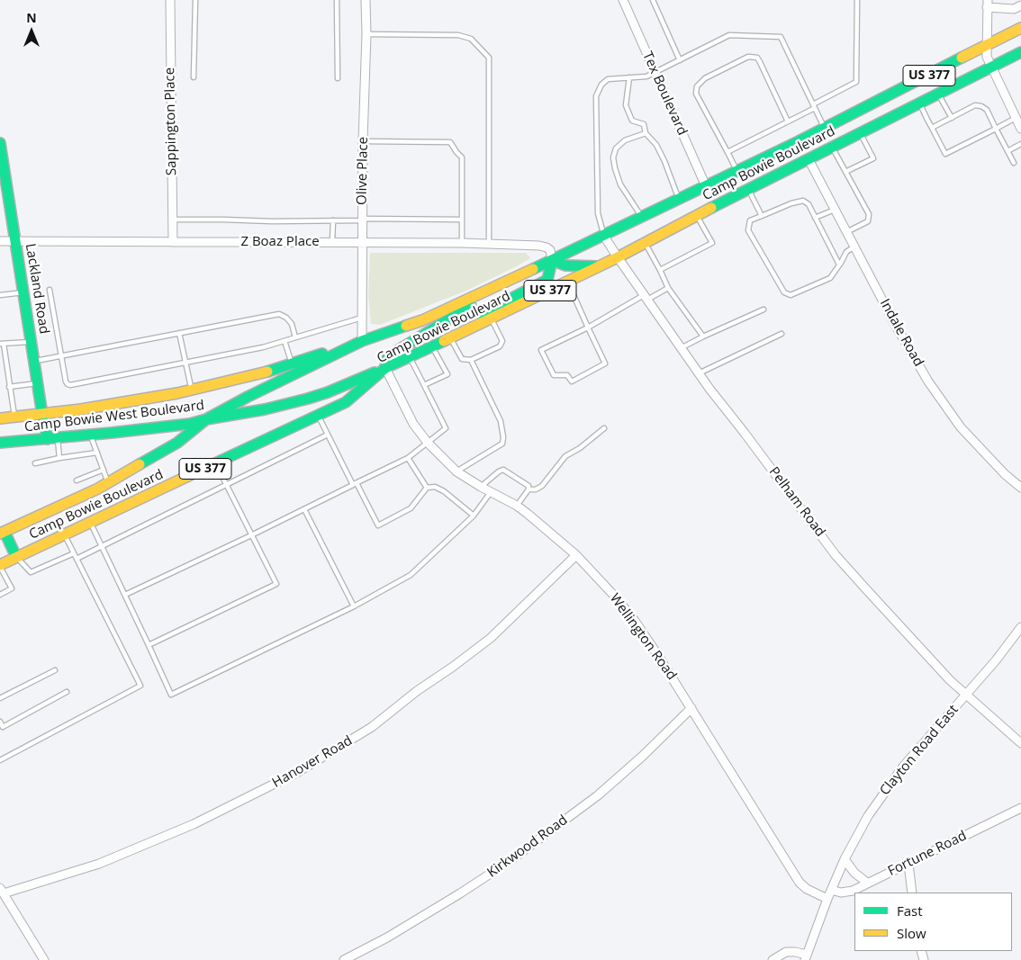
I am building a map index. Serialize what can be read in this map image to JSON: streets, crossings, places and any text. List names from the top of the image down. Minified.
{"streets":{"main road":["US 377","Camp Bowie Boulevard","Lackland Road","Camp Bowie West Boulevard"],"street":["Tex Boulevard","Sappington Place","Olive Place","Z Boaz Place","Indale Road","Pelham Road","Wellington Road","Clayton Road East","Hanover Road","Kirkwood Road","Fortune Road"]},"crossings":[["Tex Boulevard","Camp Bowie Boulevard"],["Sappington Place","Z Boaz Place"],["Camp Bowie Boulevard","Olive Place"],["Camp Bowie Boulevard","Z Boaz Place"],["Camp Bowie Boulevard","Indale Road"],["Camp Bowie Boulevard","Camp Bowie West Boulevard"],["Camp Bowie Boulevard","Pelham Road"],["Camp Bowie Boulevard","Wellington Road"],["Olive Place","Z Boaz Place"],["Olive Place","Camp Bowie West Boulevard"],["Z Boaz Place","Lackland Road"],["Lackland Road","Camp Bowie West Boulevard"],["Camp Bowie West Boulevard","Wellington Road"],["Pelham Road","Clayton Road East"],["Wellington Road","Clayton Road East"],["Wellington Road","Hanover Road"],["Wellington Road","Kirkwood Road"],["Clayton Road East","Fortune Road"]],"legend":["Fast","Slow"],"north":"top"}
